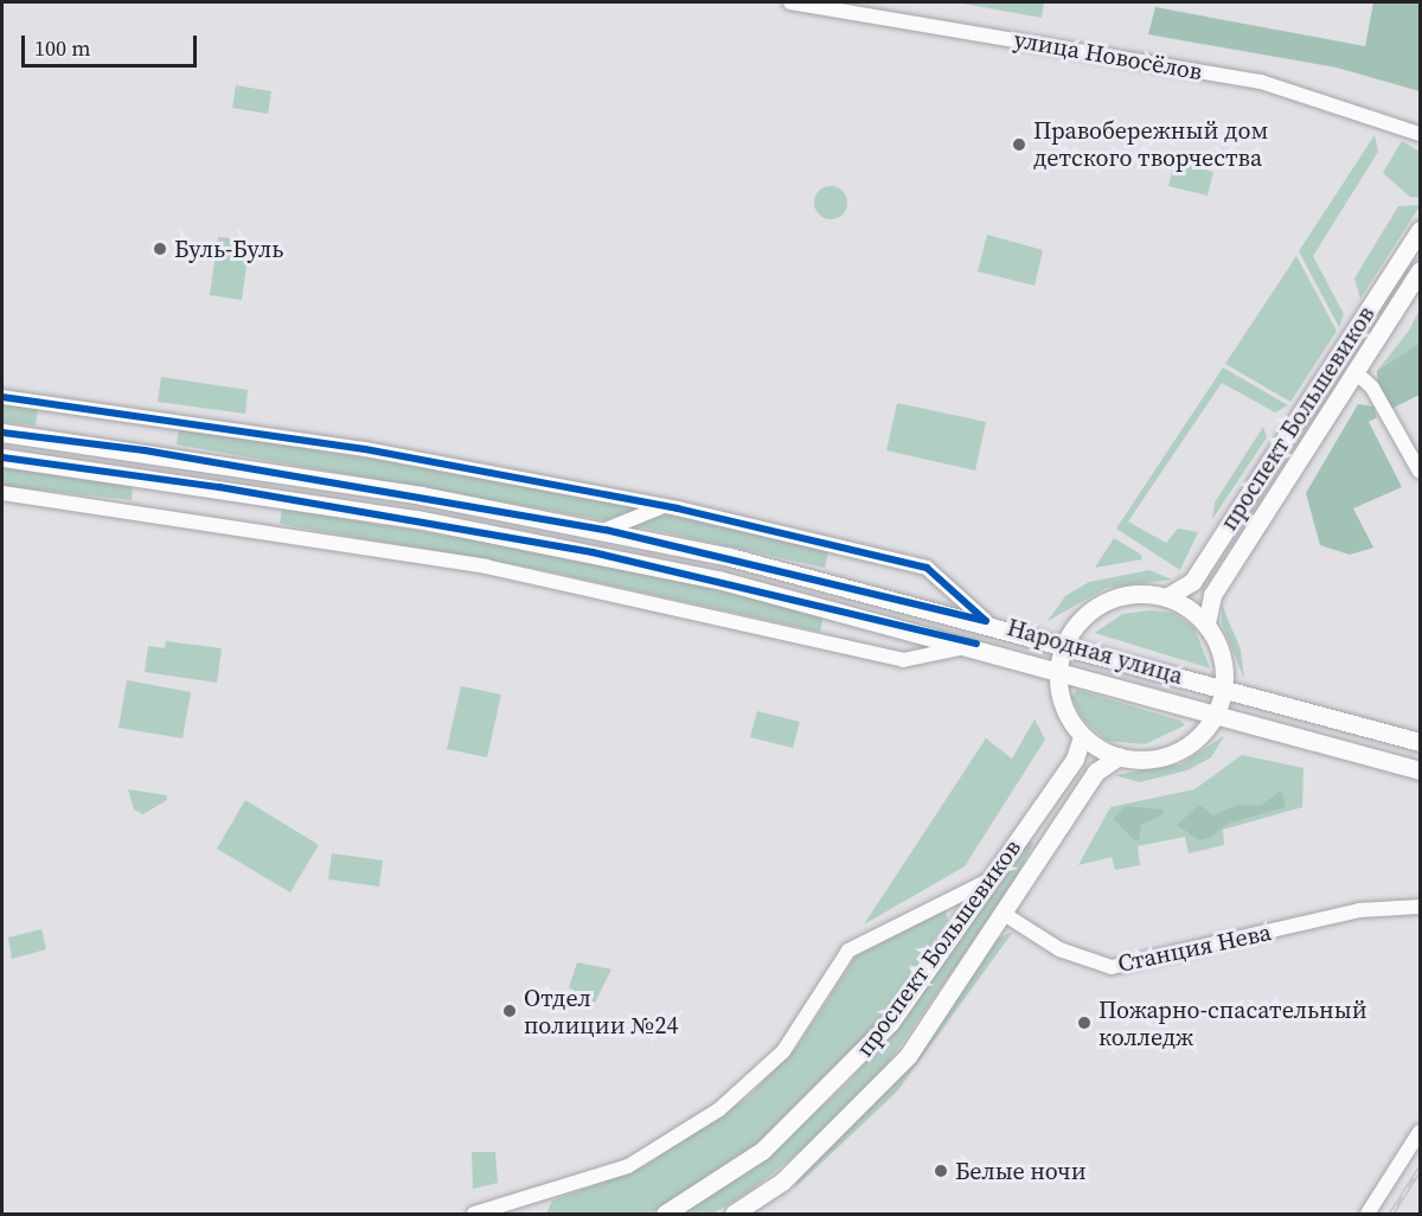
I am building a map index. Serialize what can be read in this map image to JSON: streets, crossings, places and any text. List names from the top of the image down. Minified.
{"streets":{"main road":["проспект Большевиков","Народная улица"],"street":["улица Новосёлов","Станция Нева"]},"crossings":[["проспект Большевиков","Станция Нева"]],"places":["Правобережный дом детского творчества","Буль-Буль","Отдел полиции №24","Пожарно-спасательный колледж","Белые ночи"],"scale_bar":"100 m"}
